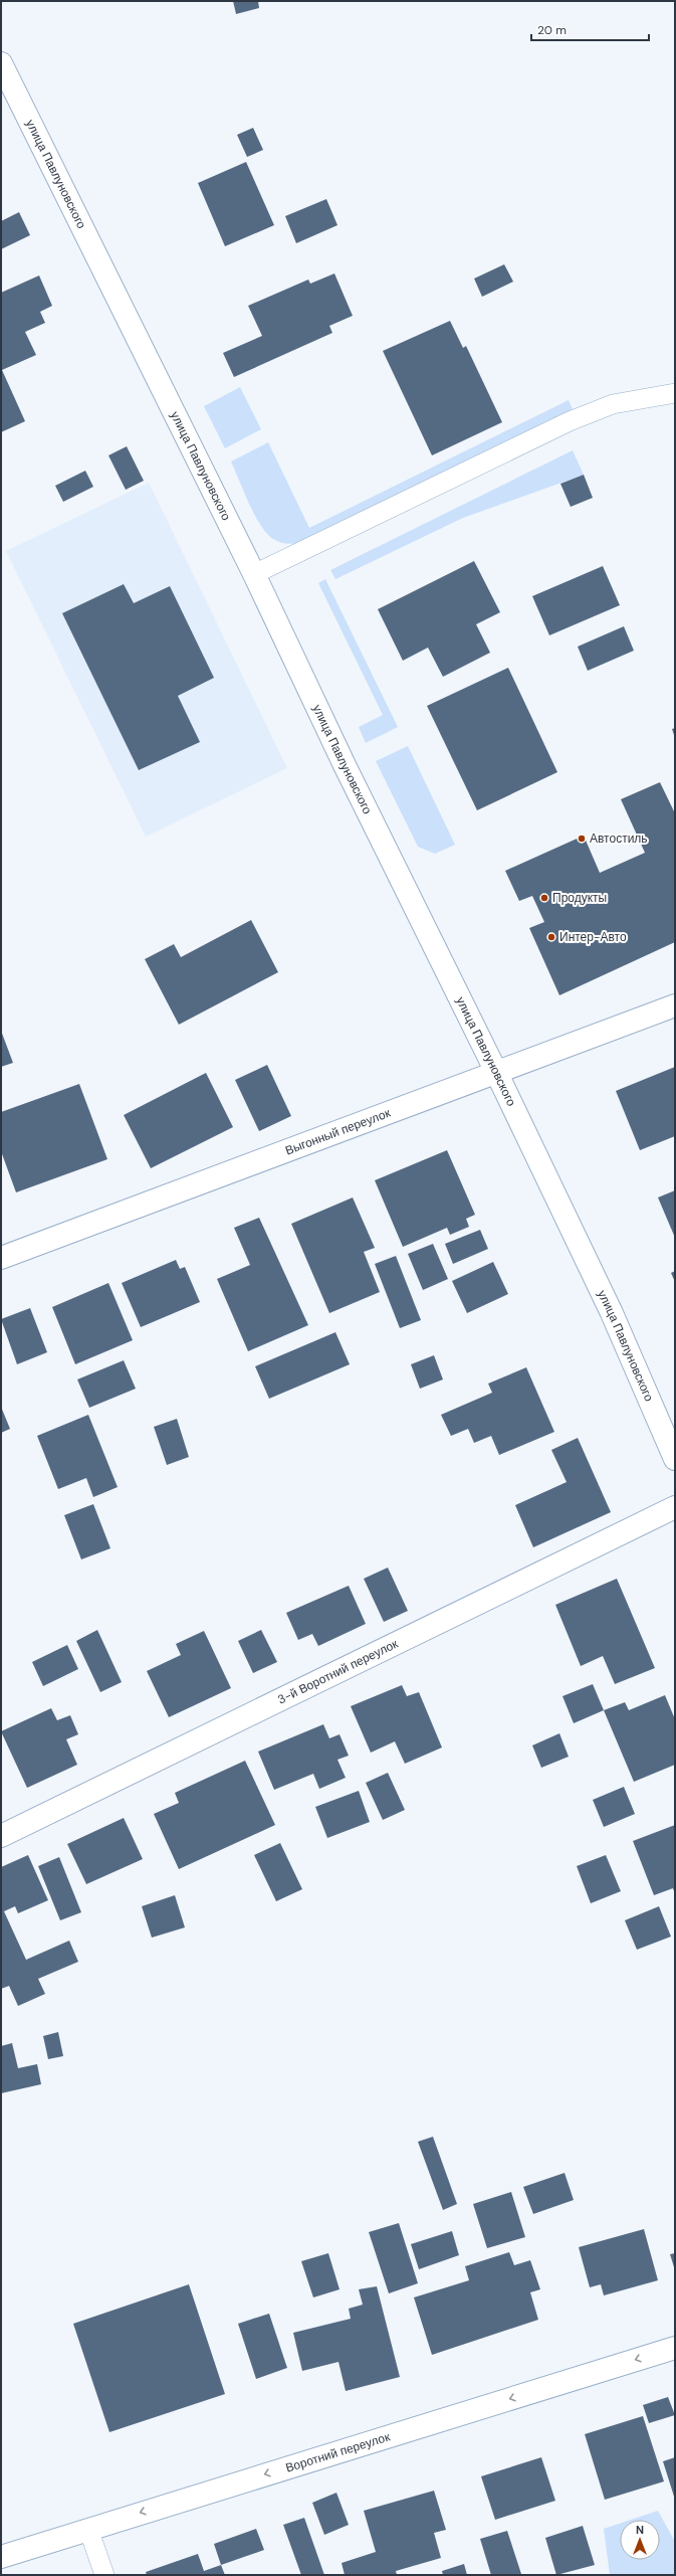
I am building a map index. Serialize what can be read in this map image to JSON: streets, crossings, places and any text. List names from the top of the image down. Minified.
{"streets":{"street":["улица Павлуновского","Выгонный переулок","3-й Воротний переулок","Воротний переулок"]},"crossings":[["улица Павлуновского","Выгонный переулок"]],"one_way":["Воротний переулок"],"places":["Автостиль","Продукты","Интер-Авто"],"scale_bar":"20 m","north":"top"}
